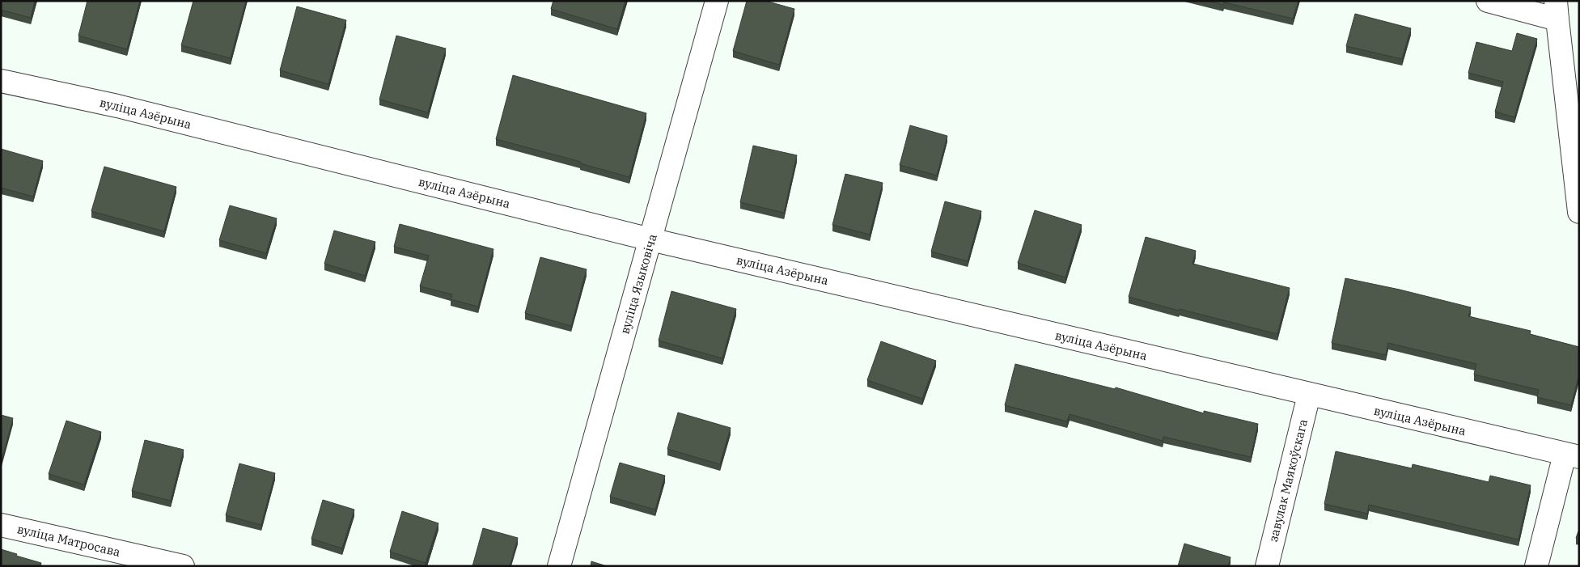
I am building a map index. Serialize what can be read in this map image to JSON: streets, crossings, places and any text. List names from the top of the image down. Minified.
{"streets":{"street":["вуліца Азёрына","вуліца Языковіча","завулак Маякоўскага","вуліца Матросава"]},"crossings":[["вуліца Азёрына","вуліца Языковіча"],["вуліца Азёрына","завулак Маякоўскага"]]}
